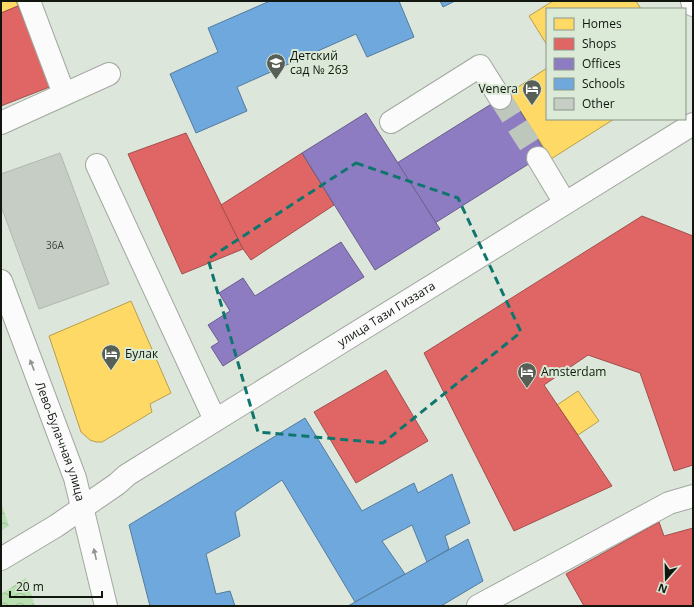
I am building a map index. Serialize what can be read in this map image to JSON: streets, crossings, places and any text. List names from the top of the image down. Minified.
{"streets":{"street":["улица Тази Гиззата","Лево-Булачная улица"]},"crossings":[["улица Тази Гиззата","Лево-Булачная улица"]],"places":{"school or university":["Детский сад № 263"],"hotel":["Venera","Булак","Amsterdam"]},"house_numbers":["36А"],"legend":["Homes","Shops","Offices","Schools","Other"],"scale_bar":"20 m","north":"bottom"}
